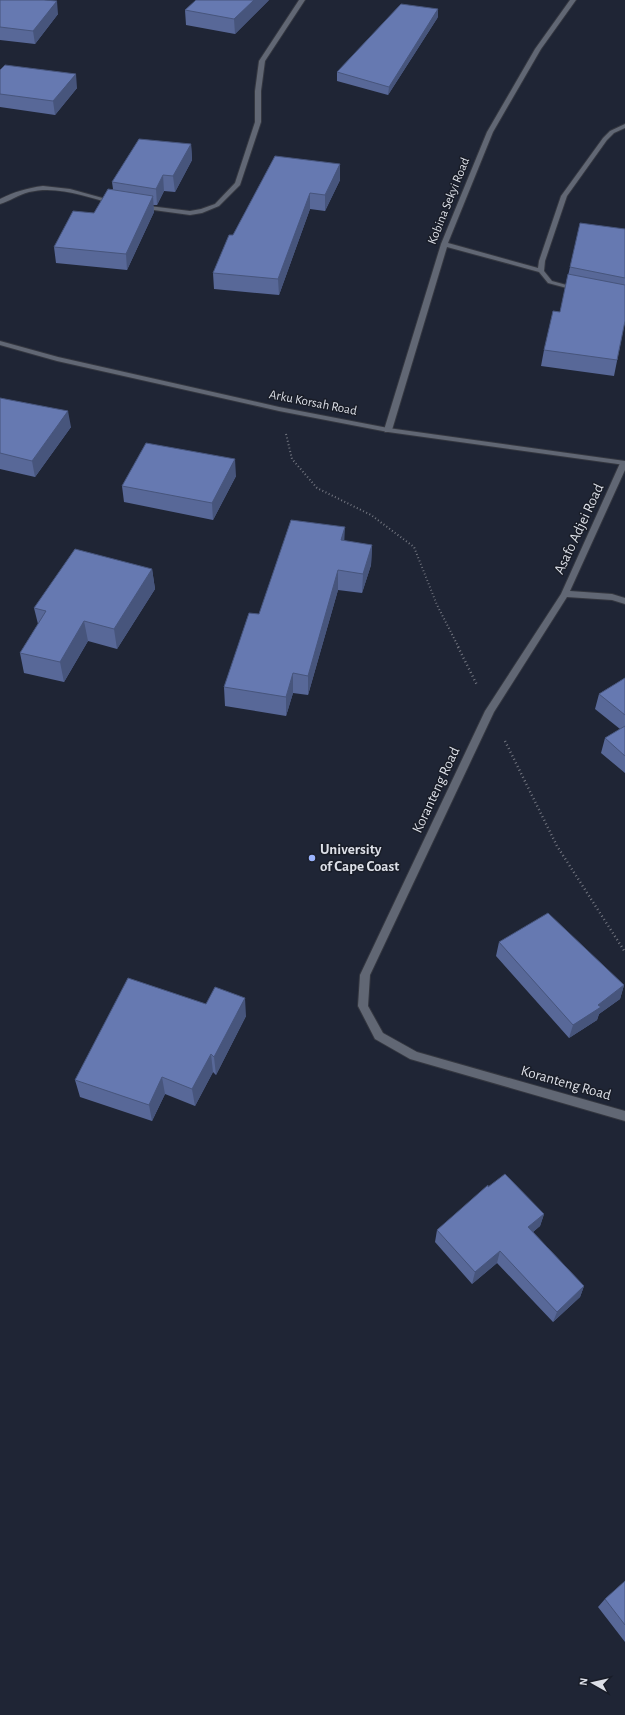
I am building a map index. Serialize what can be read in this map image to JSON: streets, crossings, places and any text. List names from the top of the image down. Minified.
{"streets":{"street":["Kobina Sekyi Road","Arku Korsah Road","Asafo Adjei Road","Koranteng Road"]},"crossings":[["Kobina Sekyi Road","Arku Korsah Road"],["Arku Korsah Road","Asafo Adjei Road"],["Asafo Adjei Road","Koranteng Road"]],"places":["University of Cape Coast"],"north":"left"}
